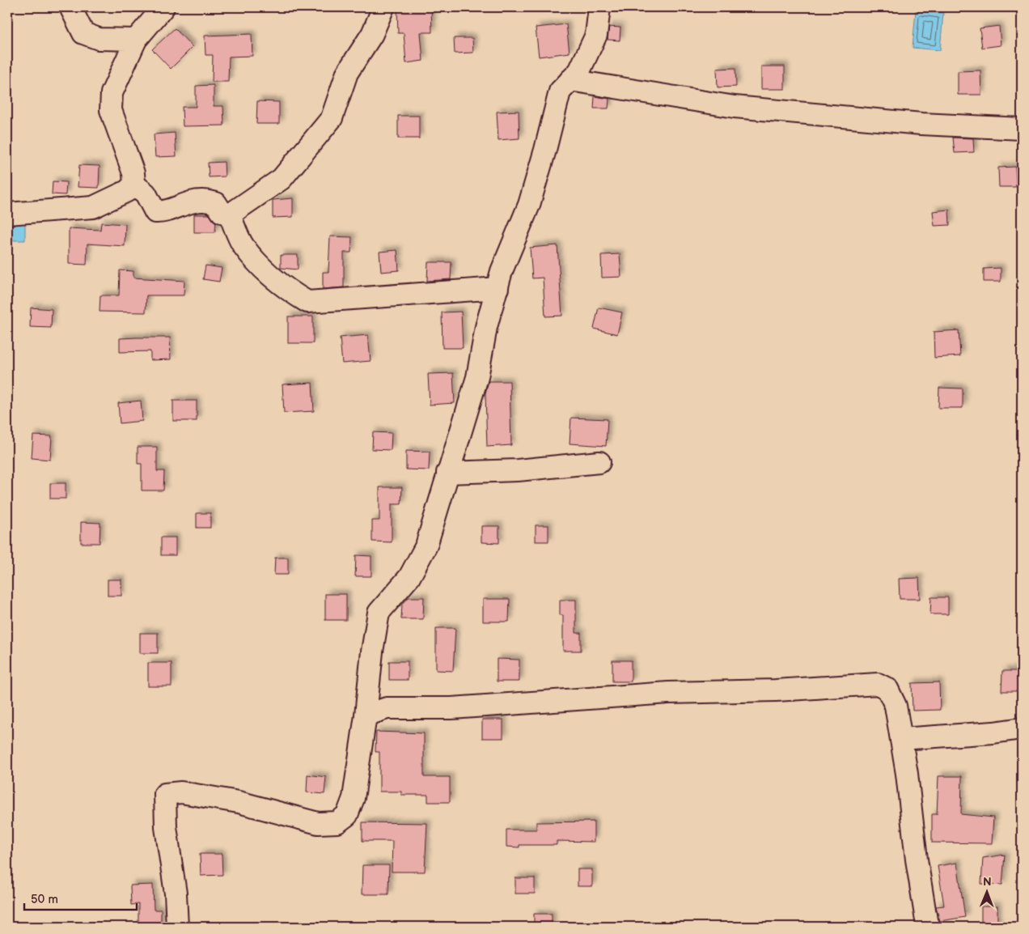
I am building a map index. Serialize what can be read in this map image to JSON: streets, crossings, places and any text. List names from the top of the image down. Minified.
{"scale_bar":"50 m","north":"top"}
